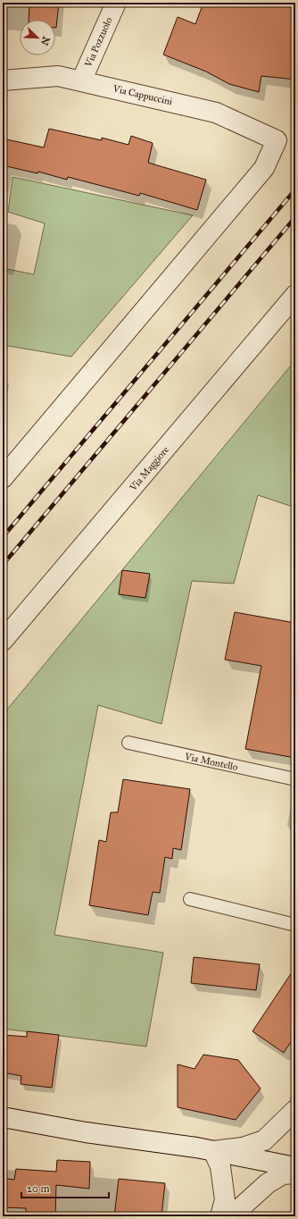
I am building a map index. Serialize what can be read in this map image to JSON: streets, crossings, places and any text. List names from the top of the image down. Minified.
{"streets":{"street":["Via Pozzuolo","Via Cappuccini","Via Maggiore"],"lane":["Via Montello"]},"crossings":[["Via Pozzuolo","Via Cappuccini"]],"scale_bar":"20 m","north":"bottom right"}
